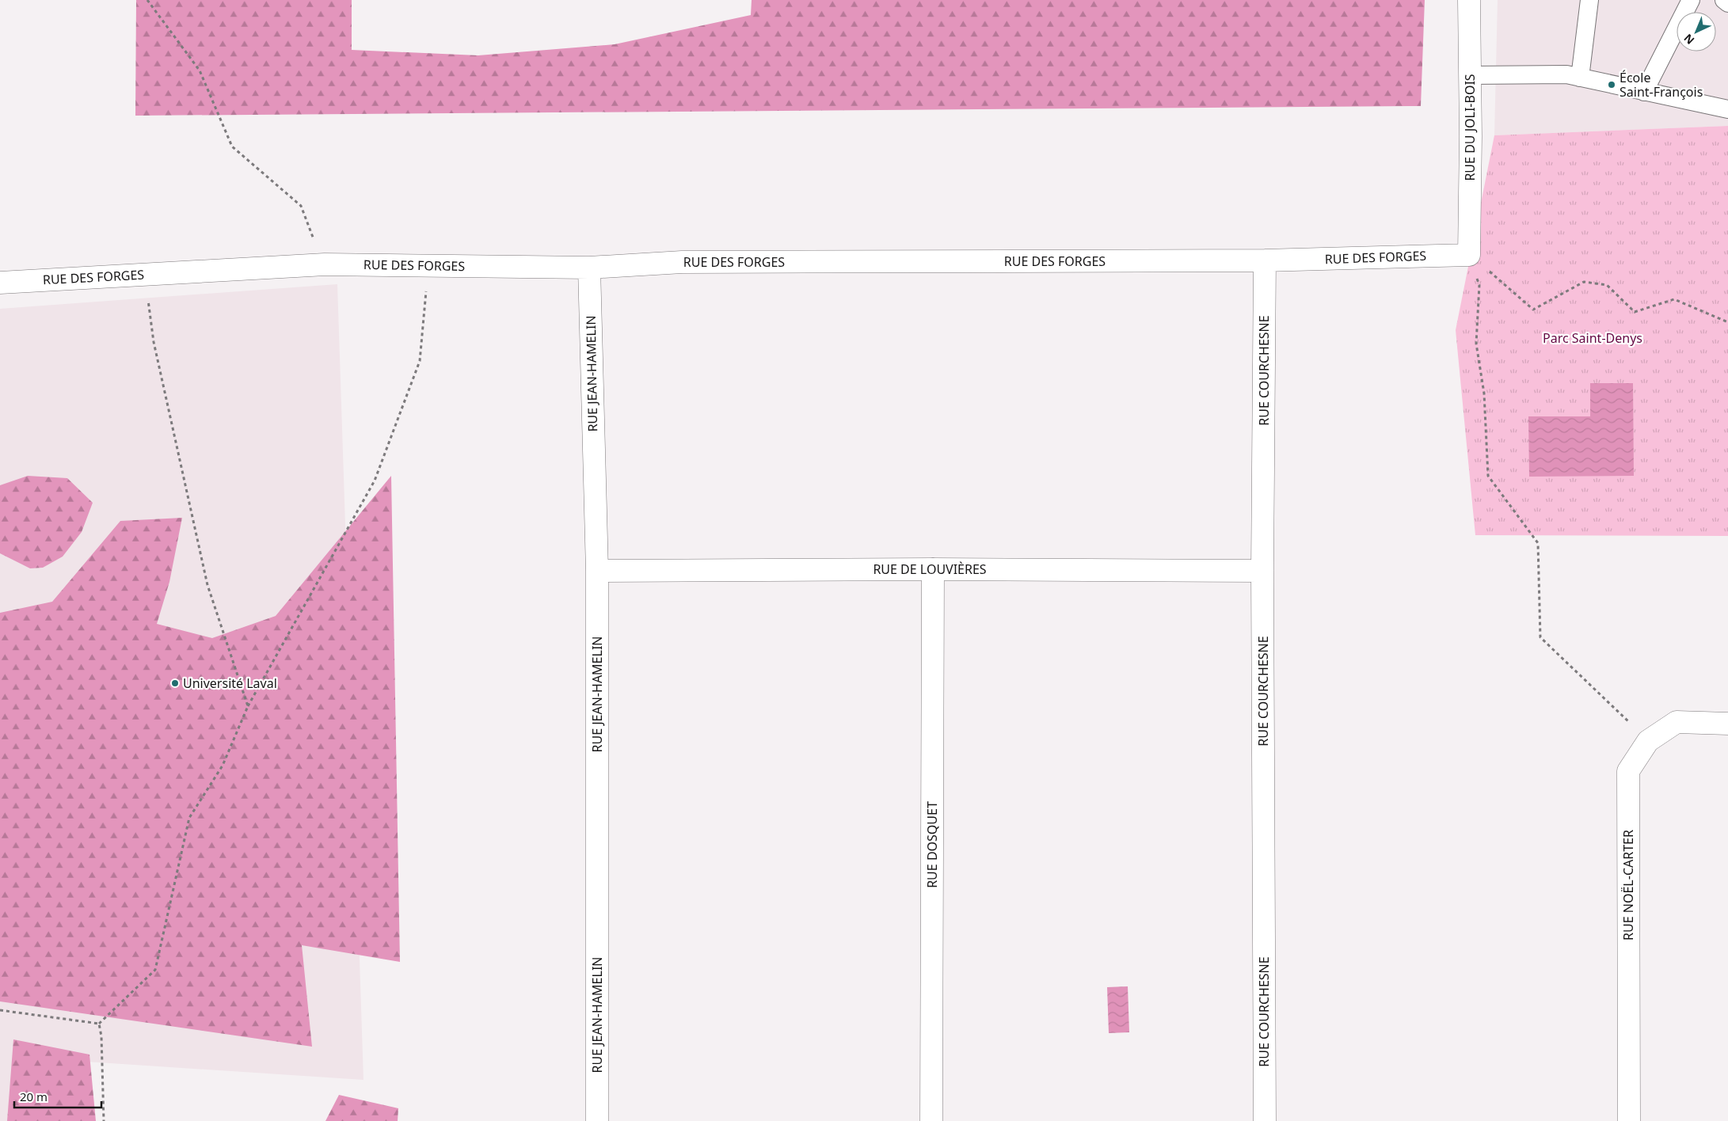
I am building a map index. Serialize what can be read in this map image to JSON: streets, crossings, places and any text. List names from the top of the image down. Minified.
{"streets":{"street":["RUE DU JOLI-BOIS","RUE DES FORGES","RUE COURCHESNE","RUE JEAN-HAMELIN","RUE DE LOUVIÈRES","RUE DOSQUET","RUE NOËL-CARTER"]},"crossings":[["RUE DU JOLI-BOIS","RUE DES FORGES"],["RUE DES FORGES","RUE COURCHESNE"],["RUE DES FORGES","RUE JEAN-HAMELIN"],["RUE COURCHESNE","RUE DE LOUVIÈRES"],["RUE JEAN-HAMELIN","RUE DE LOUVIÈRES"],["RUE DE LOUVIÈRES","RUE DOSQUET"]],"parks":["Parc Saint-Denys"],"places":["École Saint-François","Université Laval"],"scale_bar":"20 m","north":"bottom left"}
